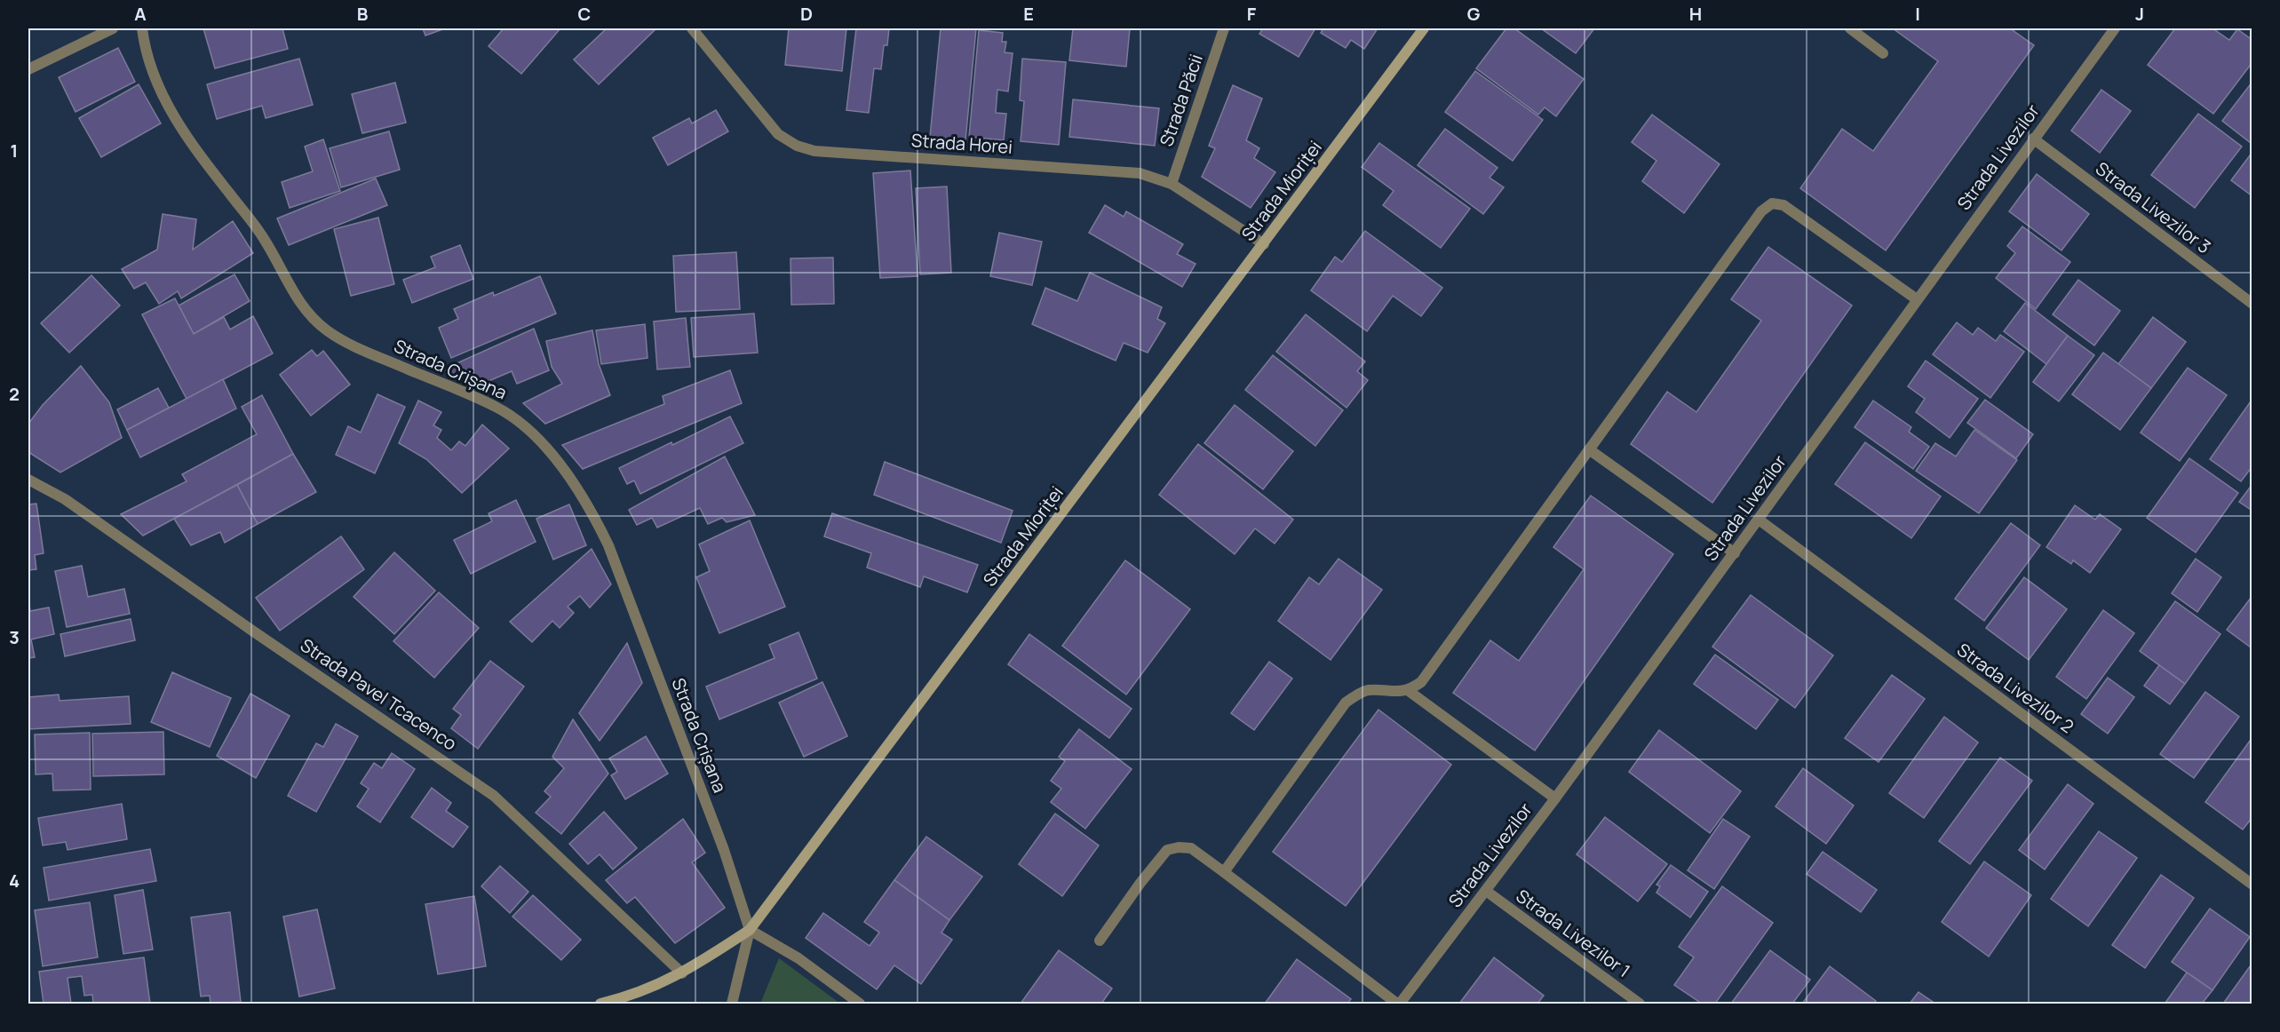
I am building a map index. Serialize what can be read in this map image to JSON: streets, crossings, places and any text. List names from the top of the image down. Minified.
{"streets":{"street":["Strada Păcii","Strada Horei","Strada Livezilor","Strada Mioriței","Strada Livezilor 3","Strada Crișana","Strada Livezilor 2","Strada Pavel Tcacenco","Strada Livezilor 1"]},"crossings":[["Strada Păcii","Strada Horei"],["Strada Horei","Strada Mioriței"],["Strada Livezilor","Strada Livezilor 3"],["Strada Livezilor","Strada Livezilor 2"],["Strada Livezilor","Strada Livezilor 1"],["Strada Mioriței","Strada Crișana"],["Strada Mioriței","Strada Pavel Tcacenco"]],"grid":{"columns":["A","B","C","D","E","F","G","H","I","J"],"rows":["1","2","3","4"]}}
